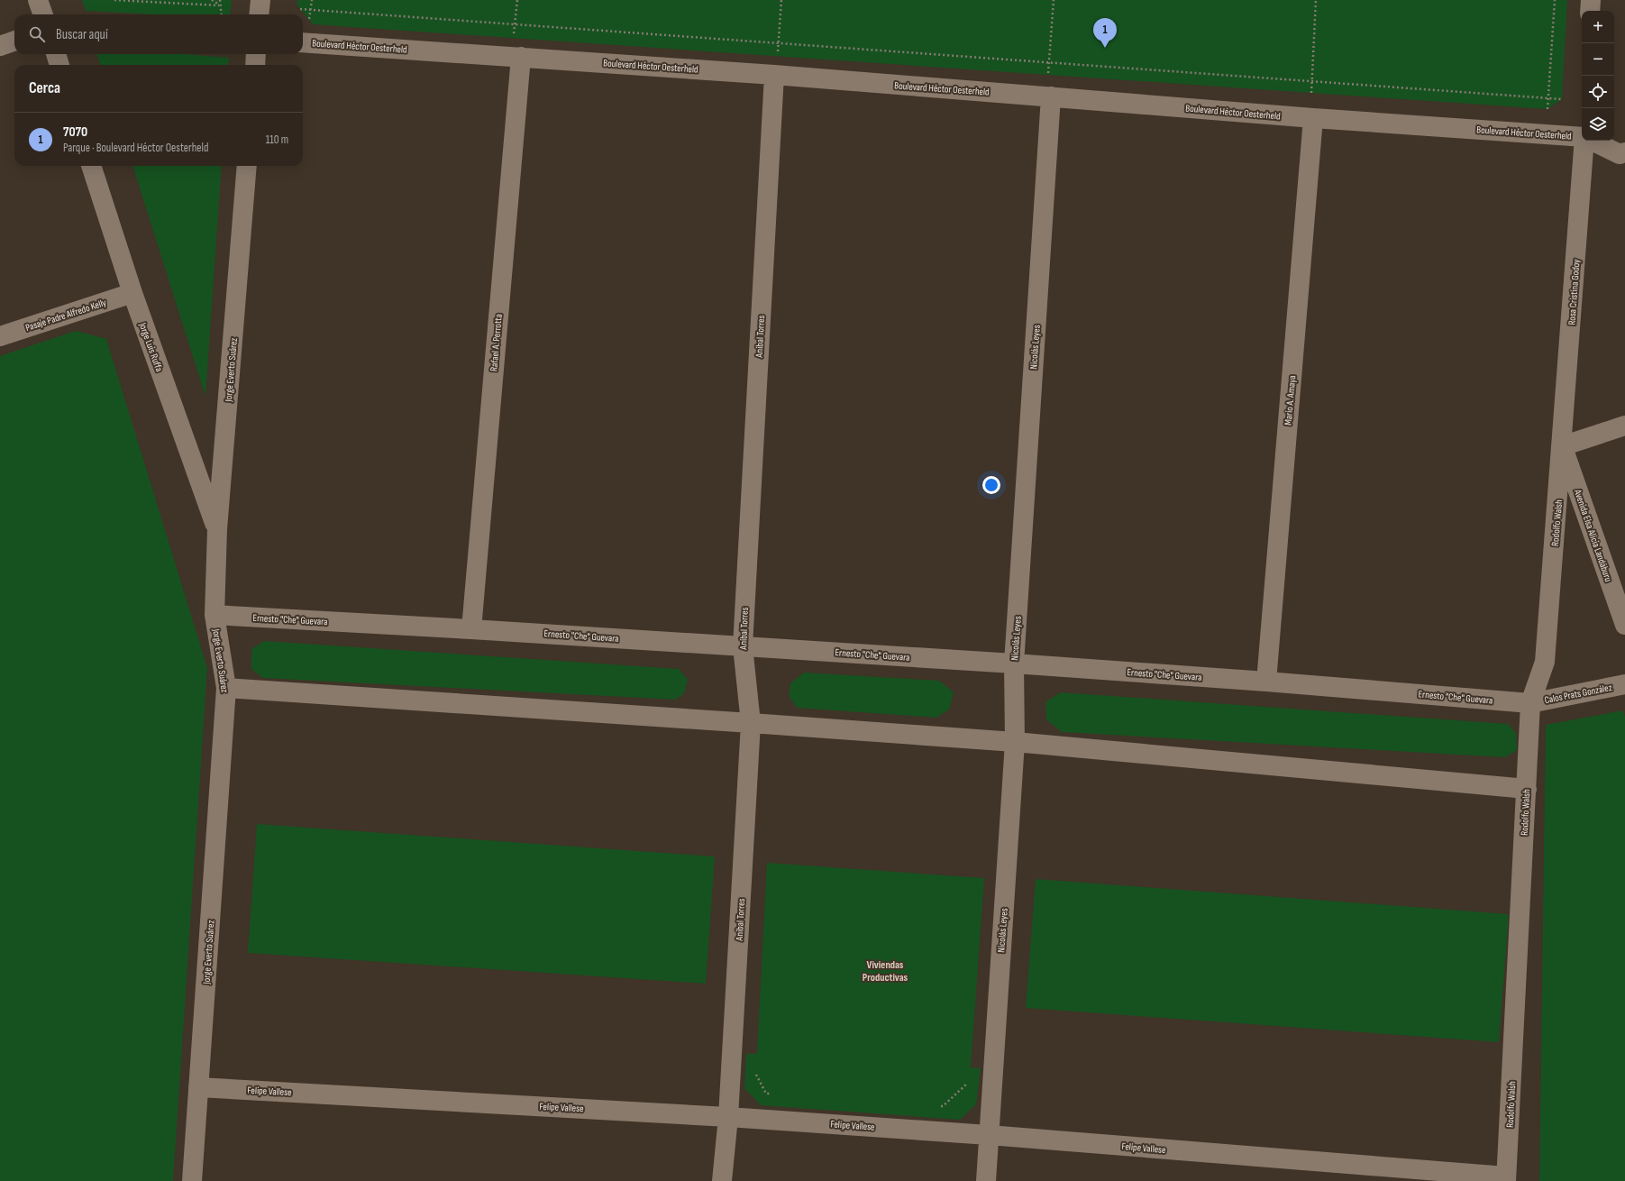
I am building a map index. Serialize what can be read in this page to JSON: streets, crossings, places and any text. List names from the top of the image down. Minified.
{"streets":{"street":["Boulevard Héctor Oesterheld","Rosa Cristina Godoy","Pasaje Padre Alfredo Kelly","Aníbal Torres","Rafael A. Perrotta","Jorge Luis Ruffa","Nicolás Leyes","Jorge Everto Suárez","Mario A. Amaya","Rodolfo Walsh","Avenida Elsa Alicia Landáburu","Ernesto \"Che\" Guevara","Calos Prats González","Felipe Vallese"]},"crossings":[["Boulevard Héctor Oesterheld","Aníbal Torres"],["Boulevard Héctor Oesterheld","Rafael A. Perrotta"],["Boulevard Héctor Oesterheld","Nicolás Leyes"],["Boulevard Héctor Oesterheld","Mario A. Amaya"],["Rosa Cristina Godoy","Rodolfo Walsh"],["Rosa Cristina Godoy","Avenida Elsa Alicia Landáburu"],["Pasaje Padre Alfredo Kelly","Jorge Luis Ruffa"],["Aníbal Torres","Ernesto \"Che\" Guevara"],["Aníbal Torres","Felipe Vallese"],["Rafael A. Perrotta","Ernesto \"Che\" Guevara"],["Jorge Luis Ruffa","Jorge Everto Suárez"],["Nicolás Leyes","Ernesto \"Che\" Guevara"],["Nicolás Leyes","Felipe Vallese"],["Jorge Everto Suárez","Ernesto \"Che\" Guevara"],["Jorge Everto Suárez","Felipe Vallese"],["Mario A. Amaya","Ernesto \"Che\" Guevara"],["Rodolfo Walsh","Avenida Elsa Alicia Landáburu"],["Rodolfo Walsh","Ernesto \"Che\" Guevara"],["Rodolfo Walsh","Calos Prats González"],["Rodolfo Walsh","Felipe Vallese"],["Ernesto \"Che\" Guevara","Calos Prats González"]],"districts":["Viviendas Productivas"],"page":{"map_buttons":["+","−"],"search":"Buscar aquí","pins":"1","heading":"Cerca","list":[{"mark":"1","name":"7070","note":"Parque · Boulevard Héctor Oesterheld","value":"110 m"}]}}
